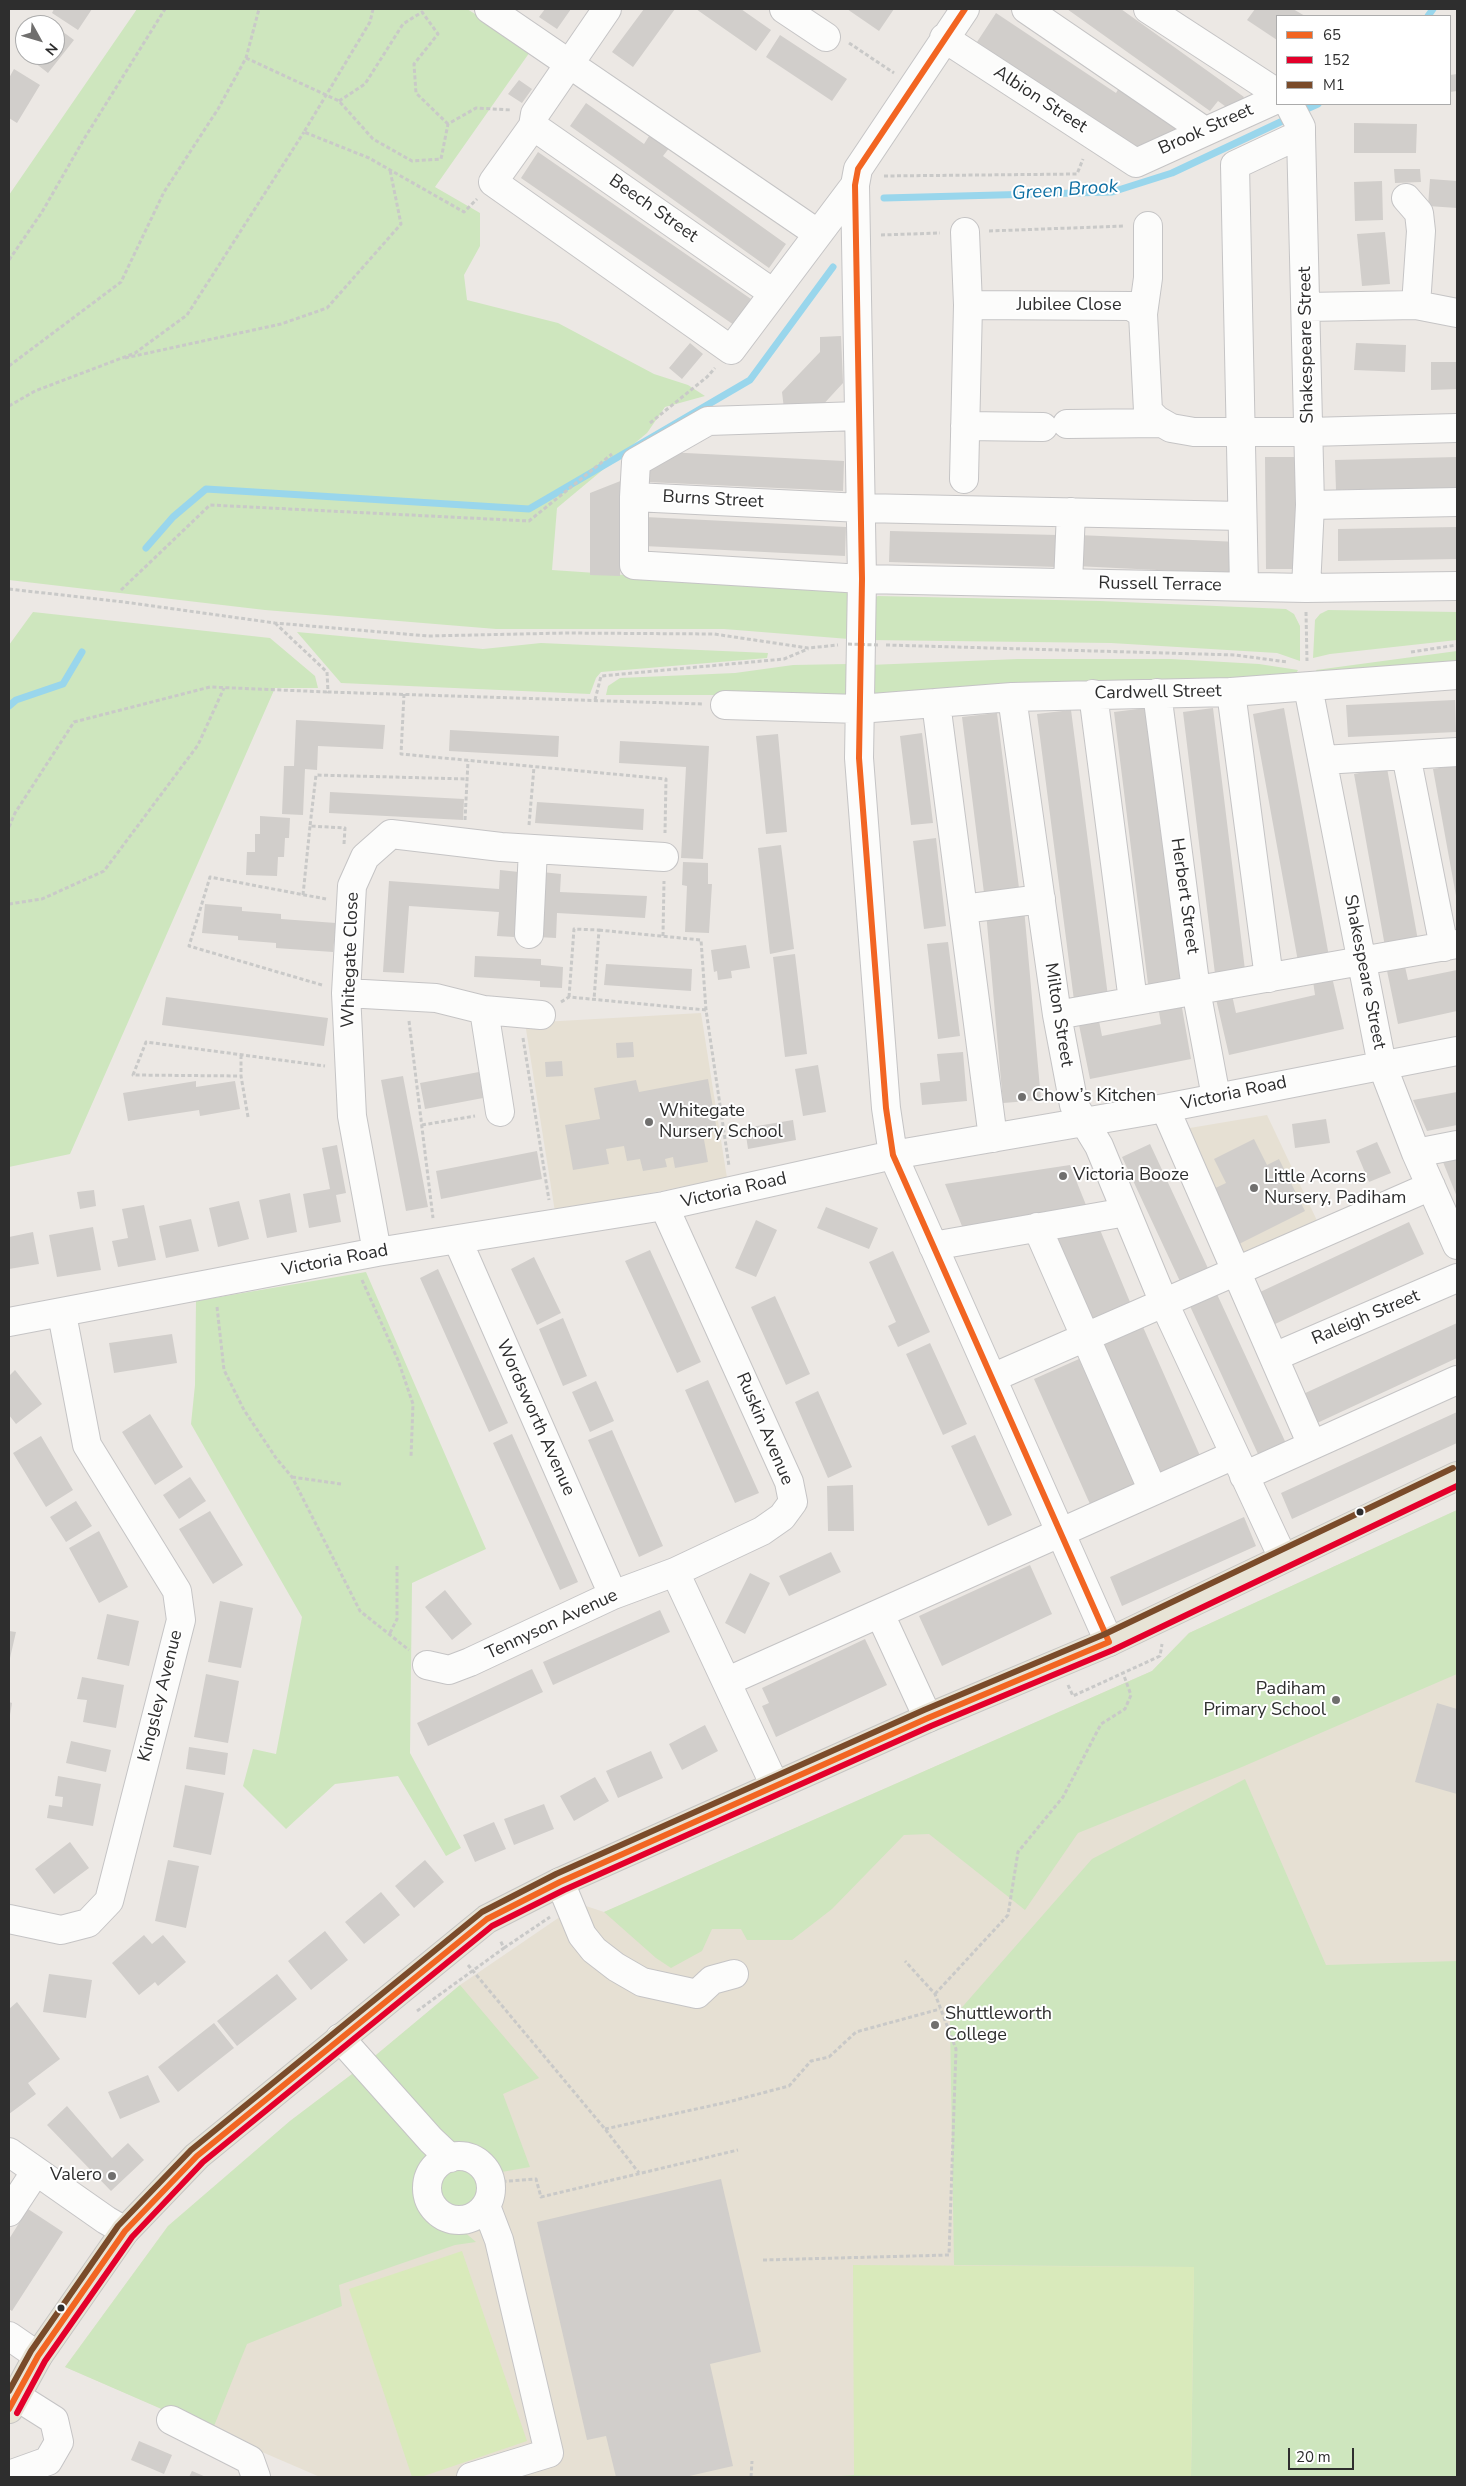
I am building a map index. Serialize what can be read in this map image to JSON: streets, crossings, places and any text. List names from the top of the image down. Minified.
{"streets":{"street":["Albion Street","Brook Street","Beech Street","Jubilee Close","Shakespeare Street","Burns Street","Russell Terrace","Cardwell Street","Herbert Street","Whitegate Close","Milton Street","Victoria Road","Raleigh Street","Wordsworth Avenue","Ruskin Avenue","Tennyson Avenue","Kingsley Avenue"]},"crossings":[["Albion Street","Brook Street"],["Shakespeare Street","Russell Terrace"],["Shakespeare Street","Cardwell Street"],["Shakespeare Street","Victoria Road"],["Burns Street","Russell Terrace"],["Cardwell Street","Herbert Street"],["Cardwell Street","Milton Street"],["Herbert Street","Victoria Road"],["Whitegate Close","Victoria Road"],["Milton Street","Victoria Road"],["Victoria Road","Wordsworth Avenue"],["Victoria Road","Ruskin Avenue"],["Victoria Road","Kingsley Avenue"],["Wordsworth Avenue","Tennyson Avenue"],["Ruskin Avenue","Tennyson Avenue"]],"water":["Green Brook"],"places":["Chow’s Kitchen","Whitegate Nursery School","Victoria Booze","Little Acorns Nursery, Padiham","Padiham Primary School","Shuttleworth College","Valero"],"lines":["transit line 65","transit line M1","transit line 152"],"legend":["65","152","M1"],"scale_bar":"20 m","north":"bottom right"}
